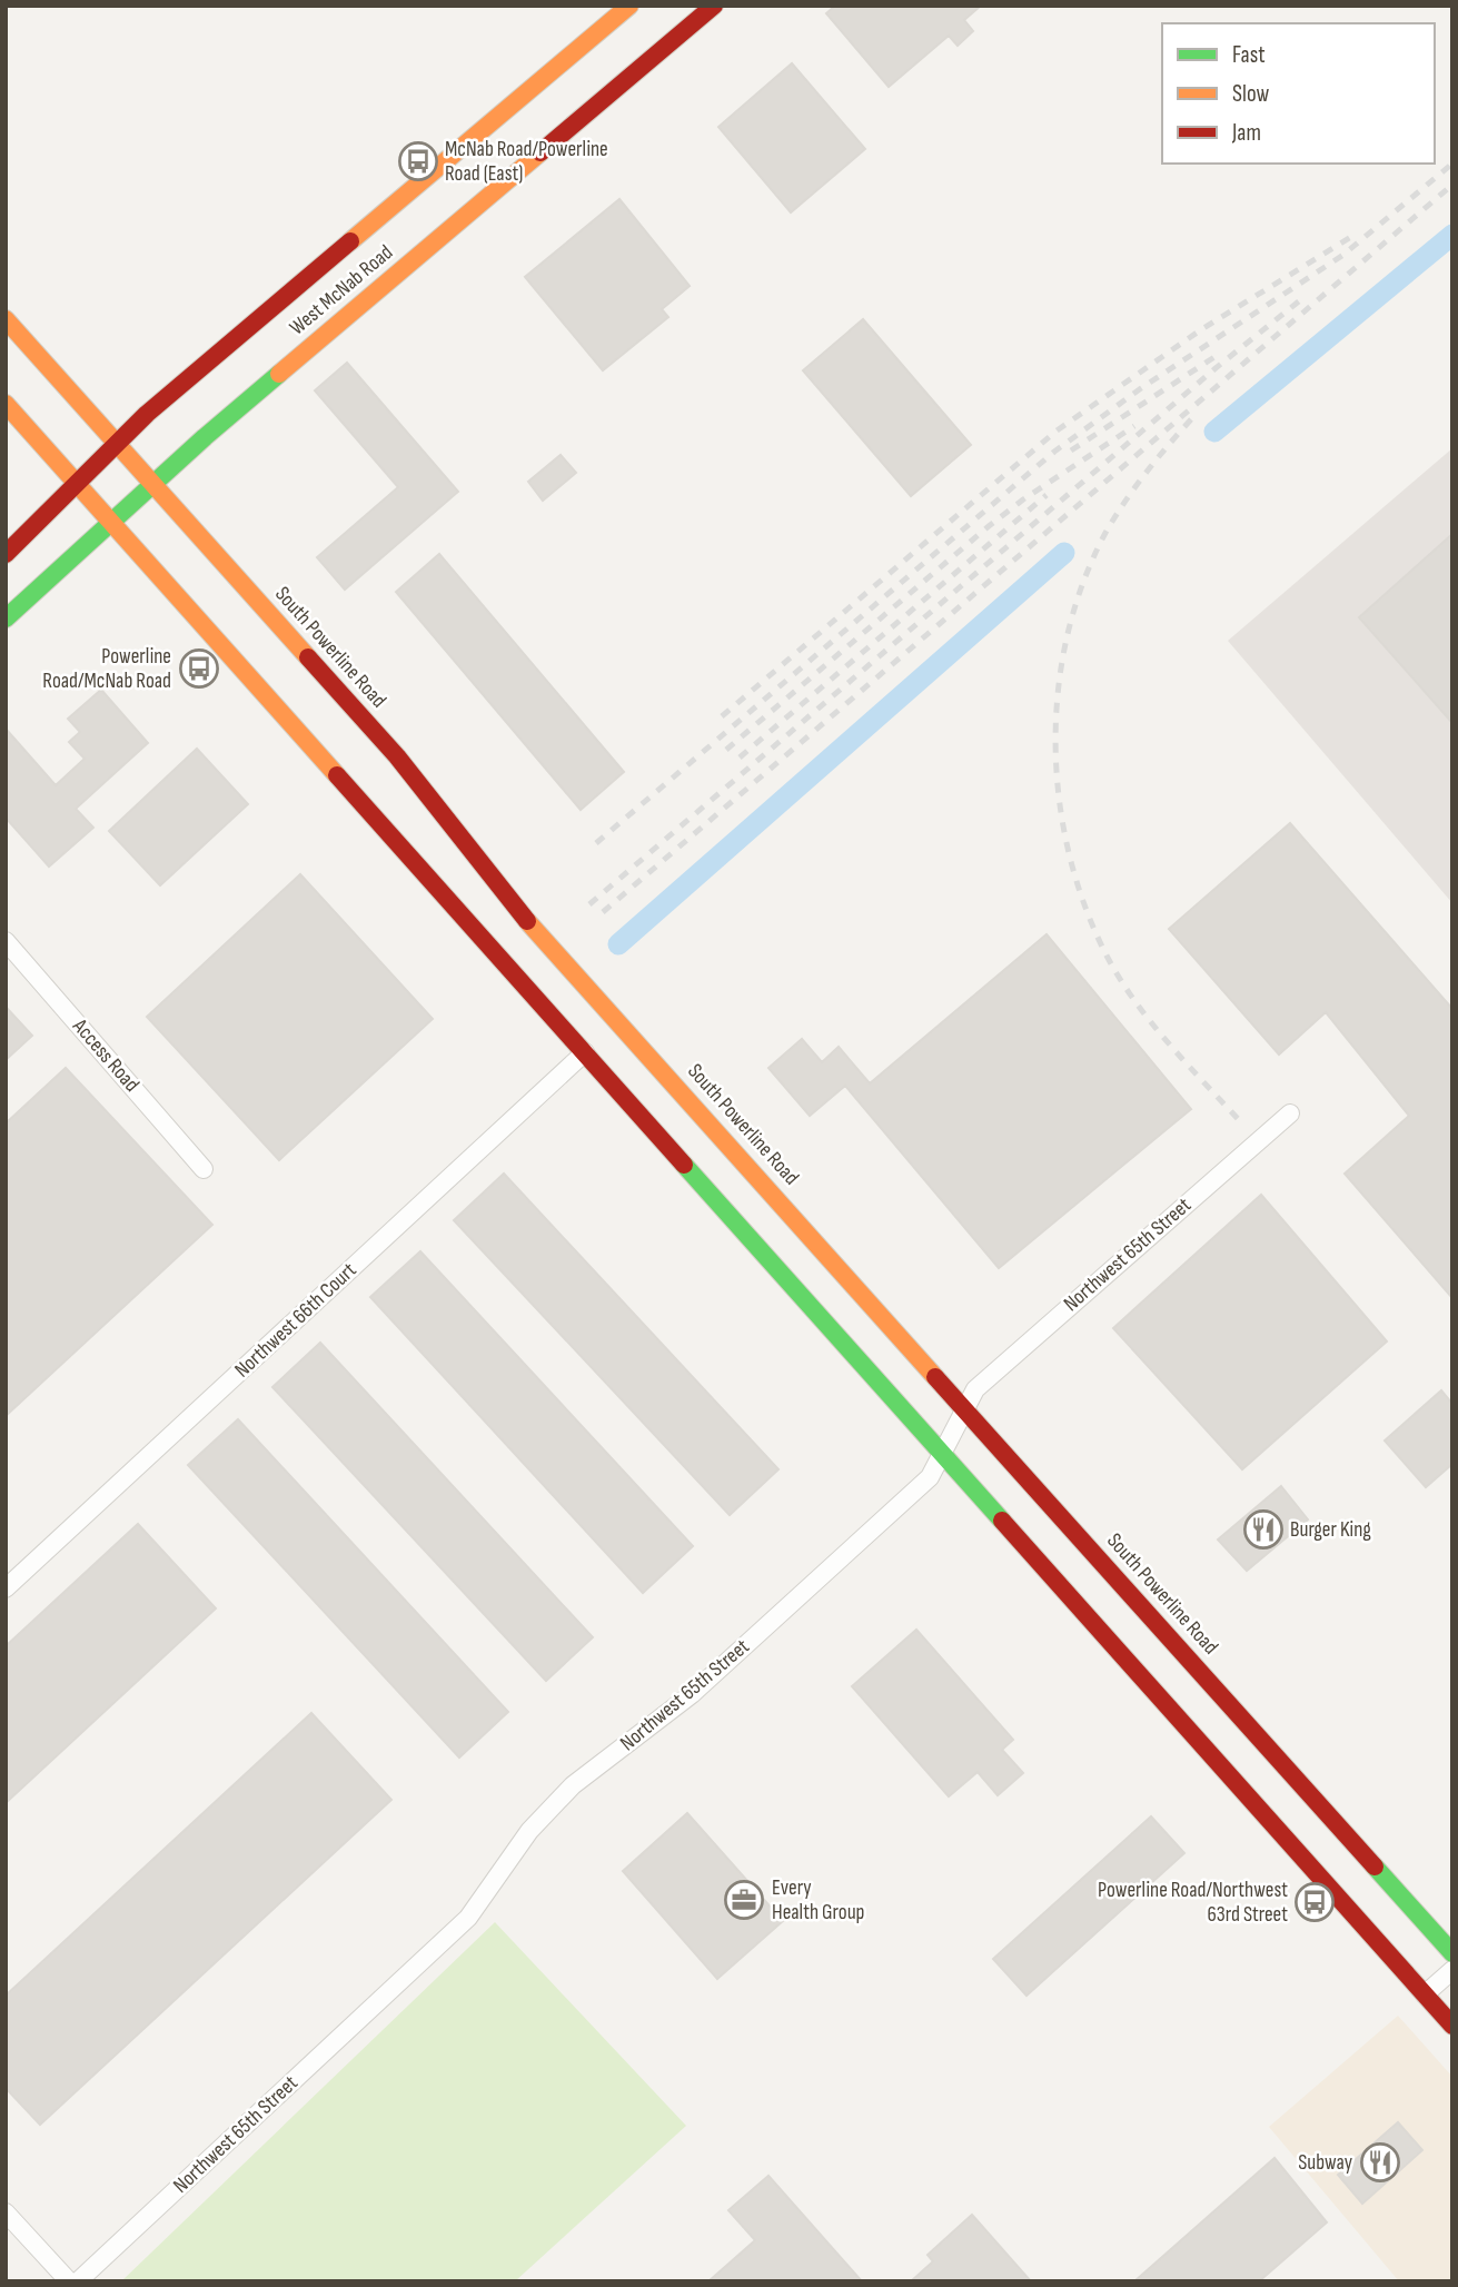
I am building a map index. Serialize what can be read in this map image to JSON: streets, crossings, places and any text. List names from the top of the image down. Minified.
{"streets":{"main road":["West McNab Road","South Powerline Road"],"street":["Access Road","Northwest 65th Street","Northwest 66th Court"]},"crossings":[["West McNab Road","South Powerline Road"],["South Powerline Road","Northwest 65th Street"]],"places":{"bus stop":["McNab Road/Powerline Road (East)","Powerline Road/McNab Road","Powerline Road/Northwest 63rd Street"],"restaurant":["Burger King","Subway"],"office":["Every Health Group"]},"legend":["Fast","Slow","Jam"]}
